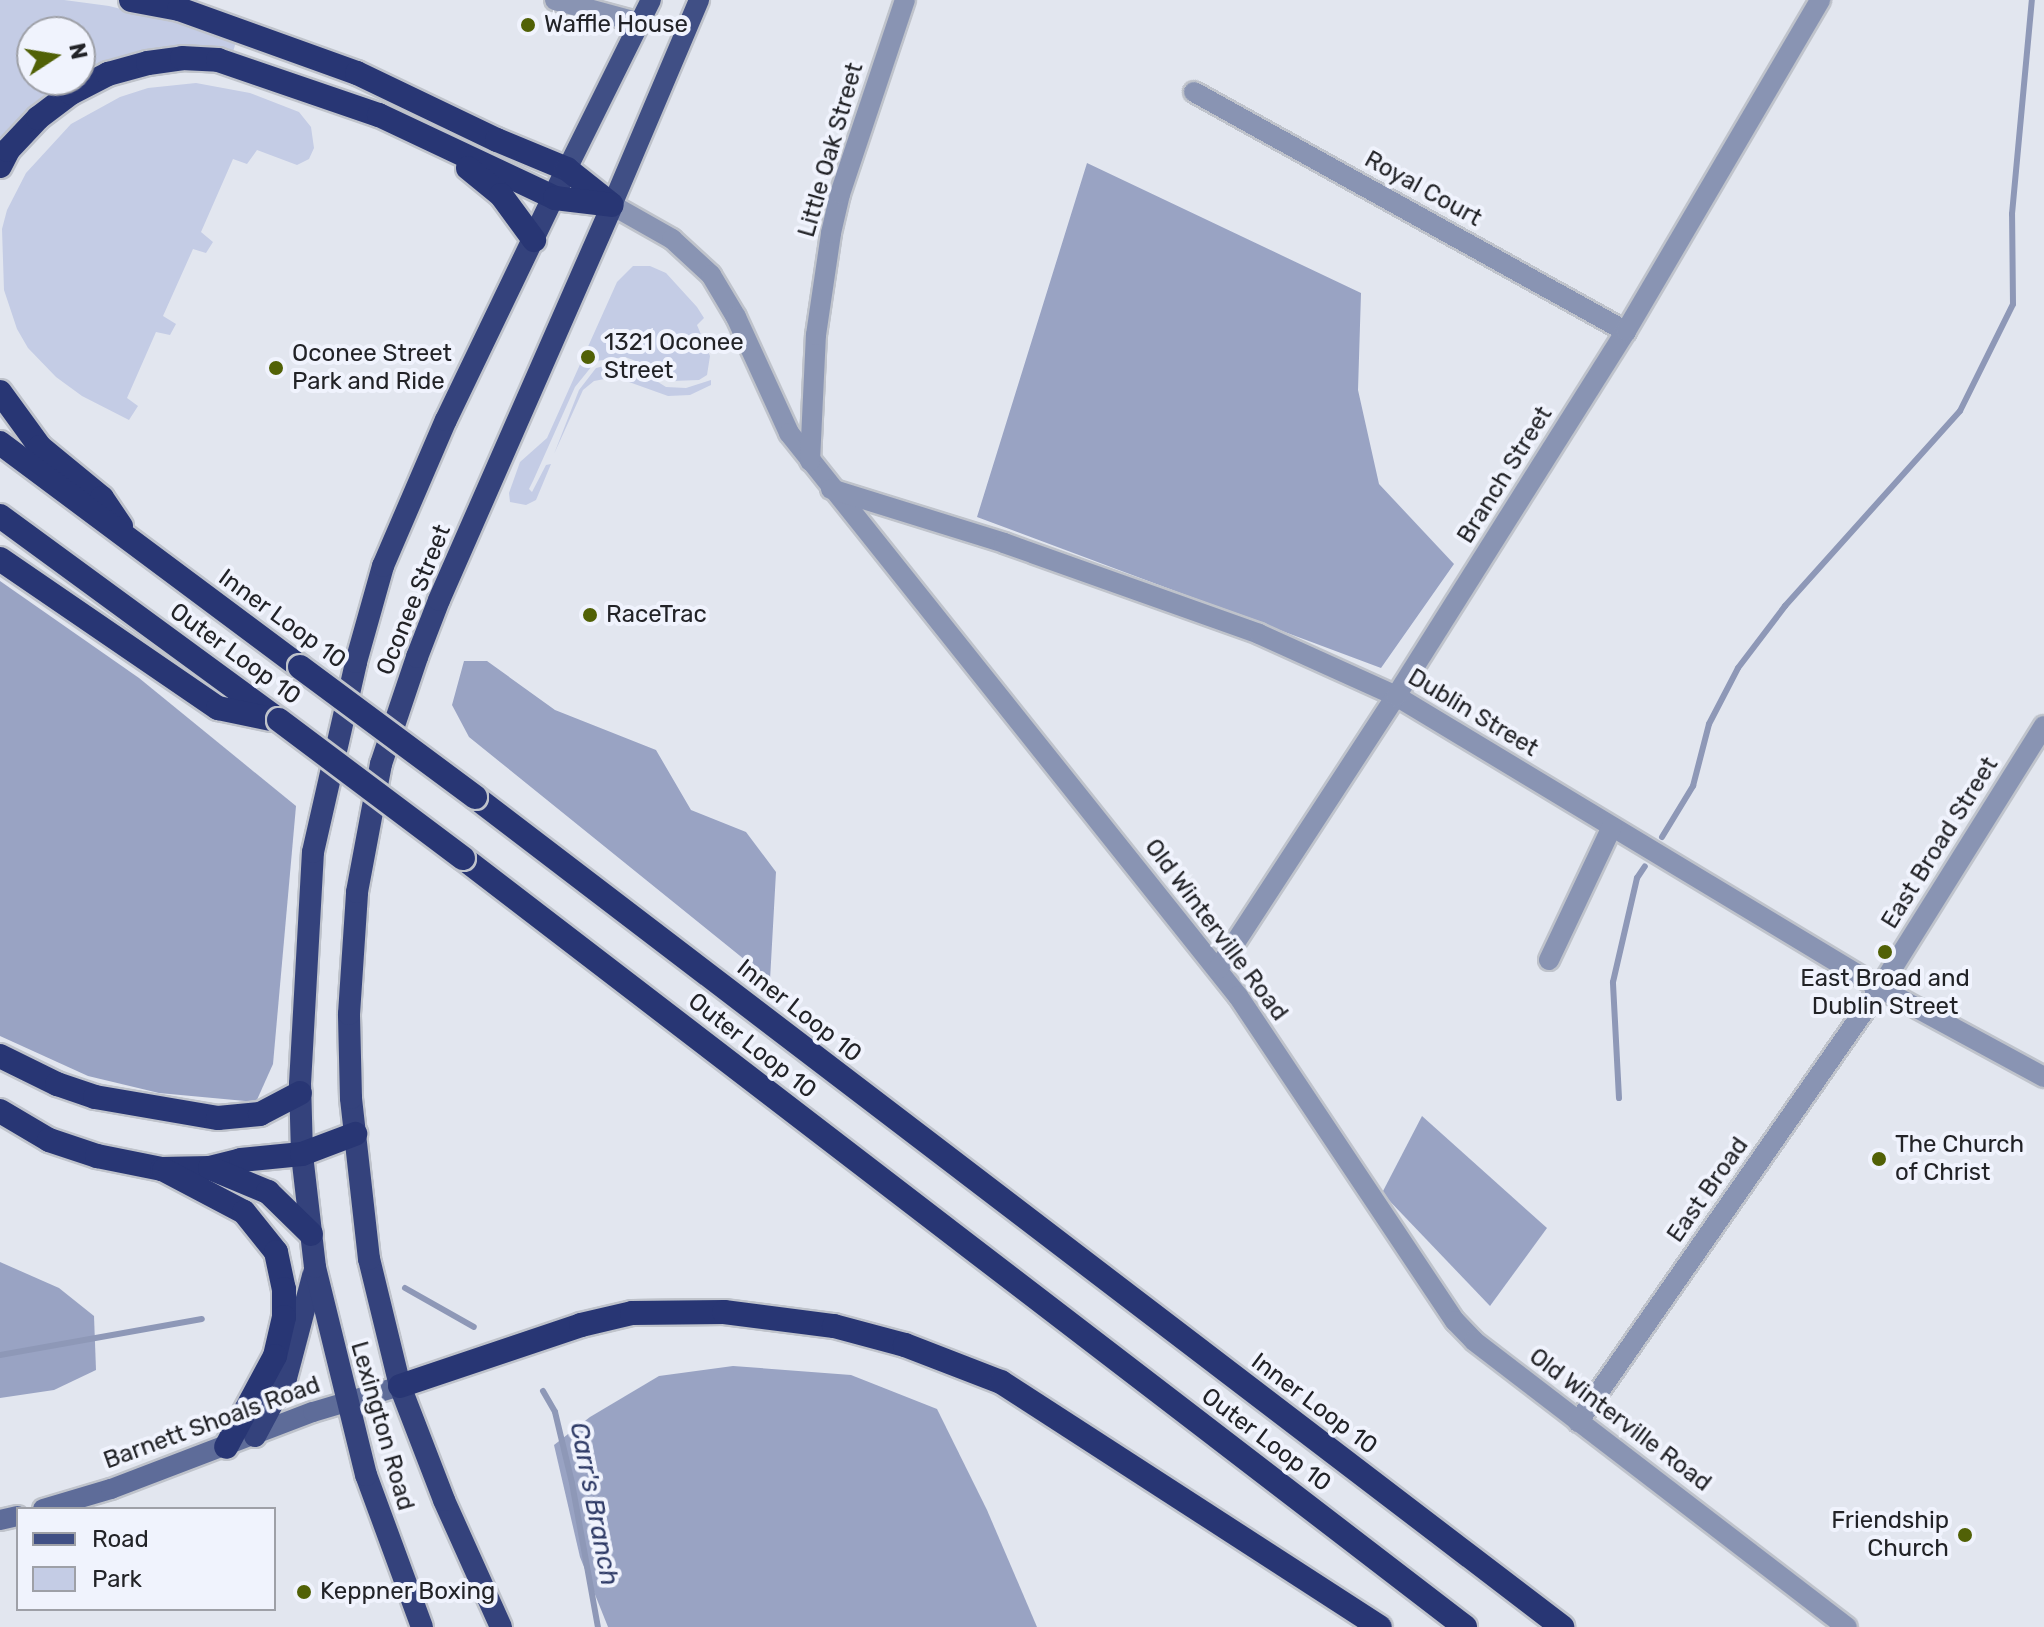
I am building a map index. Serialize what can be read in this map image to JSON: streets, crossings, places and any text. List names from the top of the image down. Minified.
{"streets":{"highway":["Oconee Street","Inner Loop 10","Outer Loop 10","Lexington Road"],"main road":["Barnett Shoals Road"],"street":["Little Oak Street","Royal Court","Branch Street","Dublin Street","East Broad Street","Old Winterville Road","East Broad"]},"crossings":[["Little Oak Street","Old Winterville Road"],["Royal Court","Branch Street"],["Branch Street","Dublin Street"],["Branch Street","Old Winterville Road"],["Oconee Street","Old Winterville Road"],["Oconee Street","Lexington Road"],["Dublin Street","East Broad Street"],["Dublin Street","Old Winterville Road"],["Dublin Street","East Broad"],["East Broad Street","East Broad"],["Old Winterville Road","East Broad"],["Barnett Shoals Road","Lexington Road"]],"water":["Carr's Branch"],"places":["Waffle House","1321 Oconee Street","Oconee Street Park and Ride","RaceTrac","East Broad and Dublin Street","The Church of Christ","Friendship Church","Keppner Boxing"],"legend":["Road","Park"],"north":"right"}
